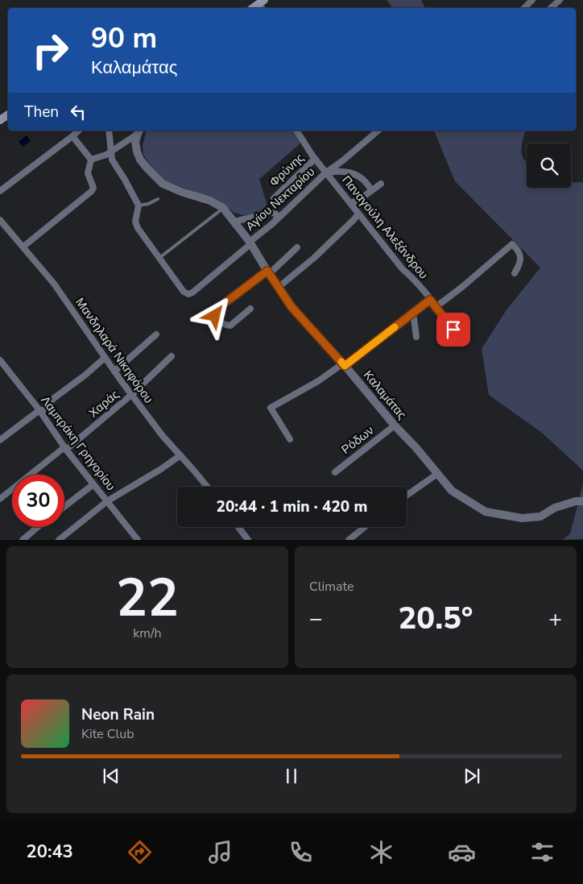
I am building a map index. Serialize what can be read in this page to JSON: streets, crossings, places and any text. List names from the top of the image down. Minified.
{"streets":{"street":["Φρύνης","Αγίου Νεκταρίου","Παναγούλη Αλεξάνδρου","Μανδηλαρά Νικηφόρου","Καλαμάτας","Χαράς","Ρόδων","Λαμπράκη Γρηγορίου"]},"crossings":[["Φρύνης","Παναγούλη Αλεξάνδρου"],["Αγίου Νεκταρίου","Παναγούλη Αλεξάνδρου"],["Αγίου Νεκταρίου","Καλαμάτας"],["Μανδηλαρά Νικηφόρου","Χαράς"],["Καλαμάτας","Ρόδων"],["Χαράς","Λαμπράκη Γρηγορίου"]],"page":{"turn":["90 m","Καλαμάτας"],"then":"Then","limit":"30","trip":"20:44 · 1 min · 420 m","tile":[["22","km/h"],"Climate"],"heat":["−","20.5°","+"],"song":["Neon Rain","Kite Club"],"tabs":"20:43"}}
